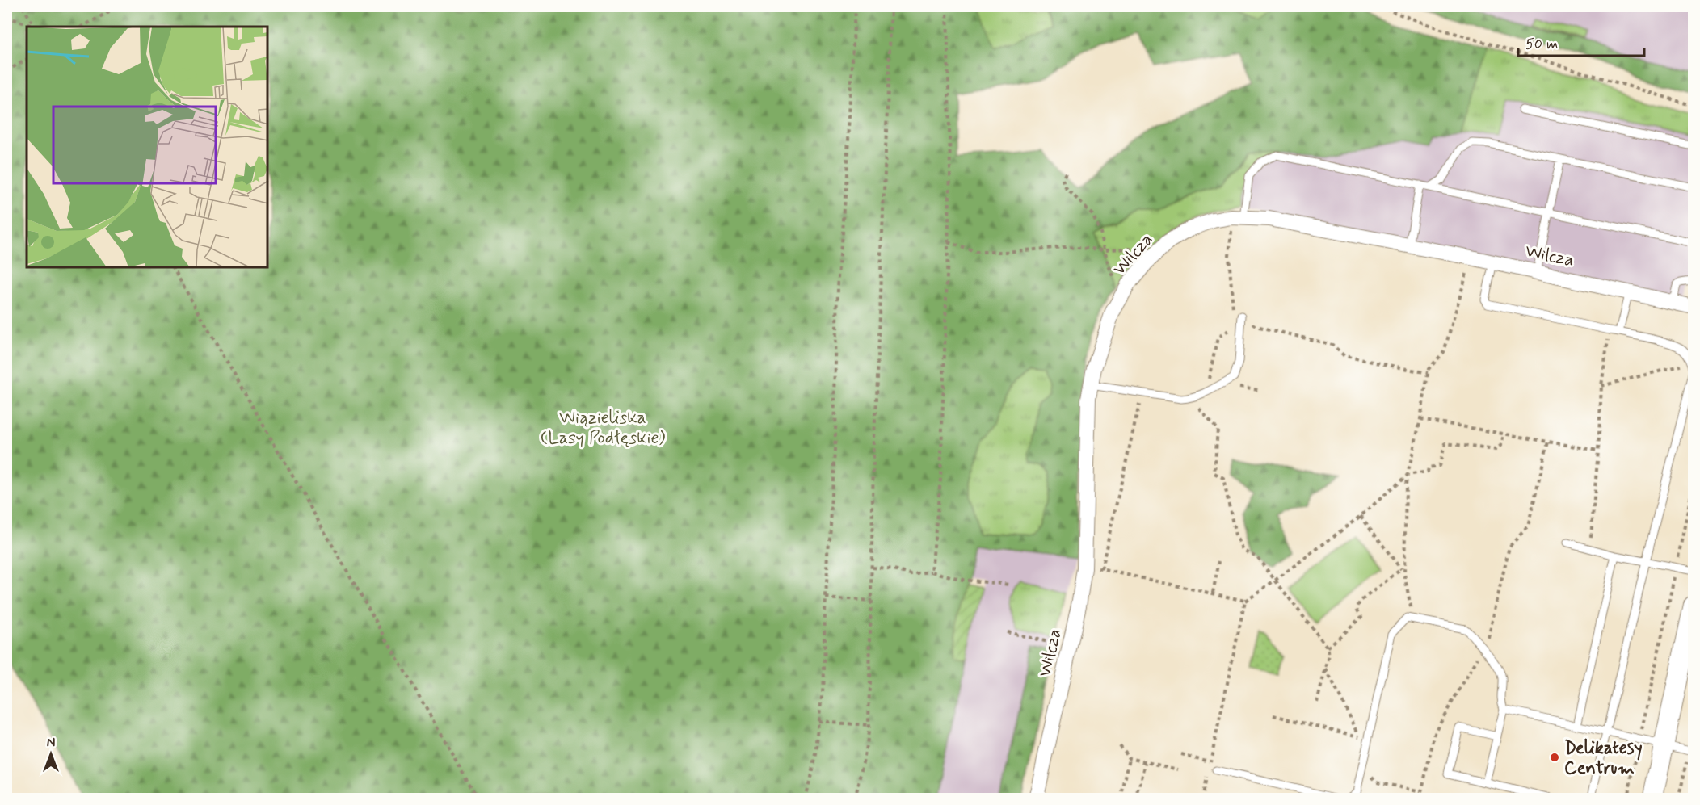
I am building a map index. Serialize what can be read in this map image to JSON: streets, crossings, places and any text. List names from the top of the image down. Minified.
{"streets":{"street":["Wilcza"]},"parks":["Wiązieliska (Lasy Podłęskie)"],"places":["Delikatesy Centrum"],"scale_bar":"50 m","north":"top"}
